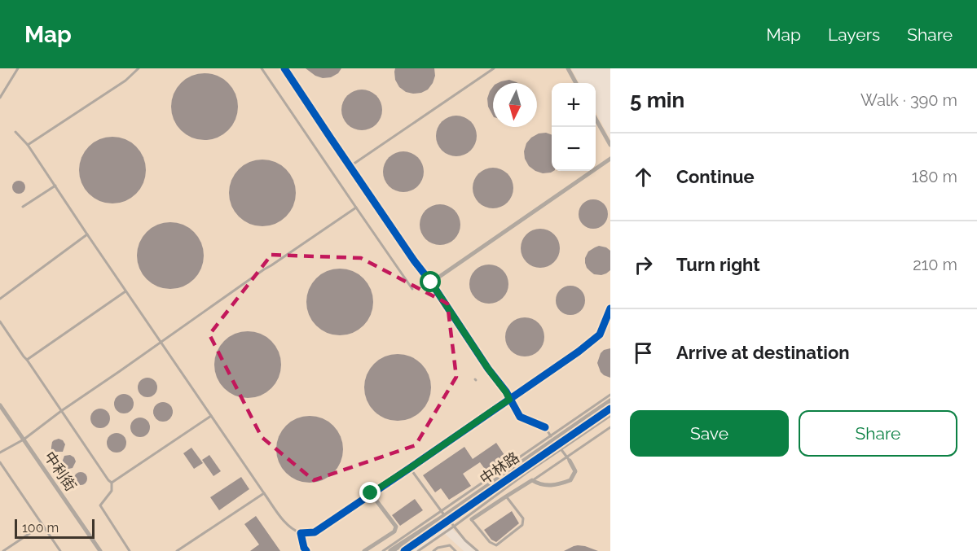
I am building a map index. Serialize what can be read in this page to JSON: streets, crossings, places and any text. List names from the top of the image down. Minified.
{"streets":{"street":["中林路","中利街"]},"scale_bar":"100 m","north":"bottom","page":{"header":"Map","nav":["Map","Layers","Share"],"heading":["5 min","Walk · 390 m"],"map_buttons":["+","−"],"list":[["Continue","180 m"],["Turn right","210 m"],"Arrive at destination"],"buttons":["Save","Share"],"scale":"100 m"}}
